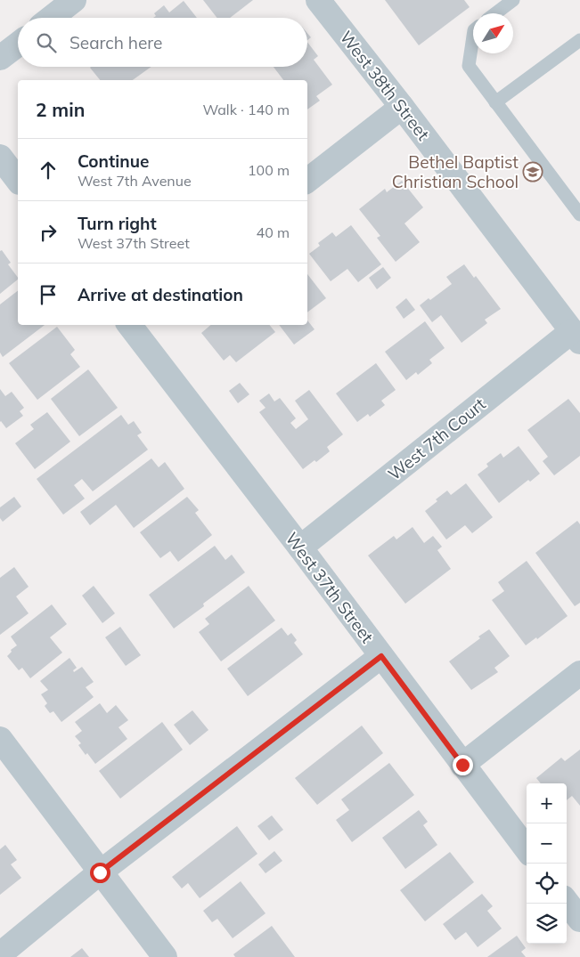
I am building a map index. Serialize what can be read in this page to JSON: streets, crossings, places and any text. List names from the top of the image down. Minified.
{"streets":{"street":["West 38th Street","West 7th Court","West 37th Street"]},"crossings":[["West 38th Street","West 7th Court"],["West 7th Court","West 37th Street"]],"places":{"school or university":["Bethel Baptist Christian School"]},"north":"top right","page":{"search":"Search here","heading":["2 min","Walk · 140 m"],"list":[["Continue","West 7th Avenue","100 m"],["Turn right","West 37th Street","40 m"],"Arrive at destination"],"map_buttons":["+","−"]}}
